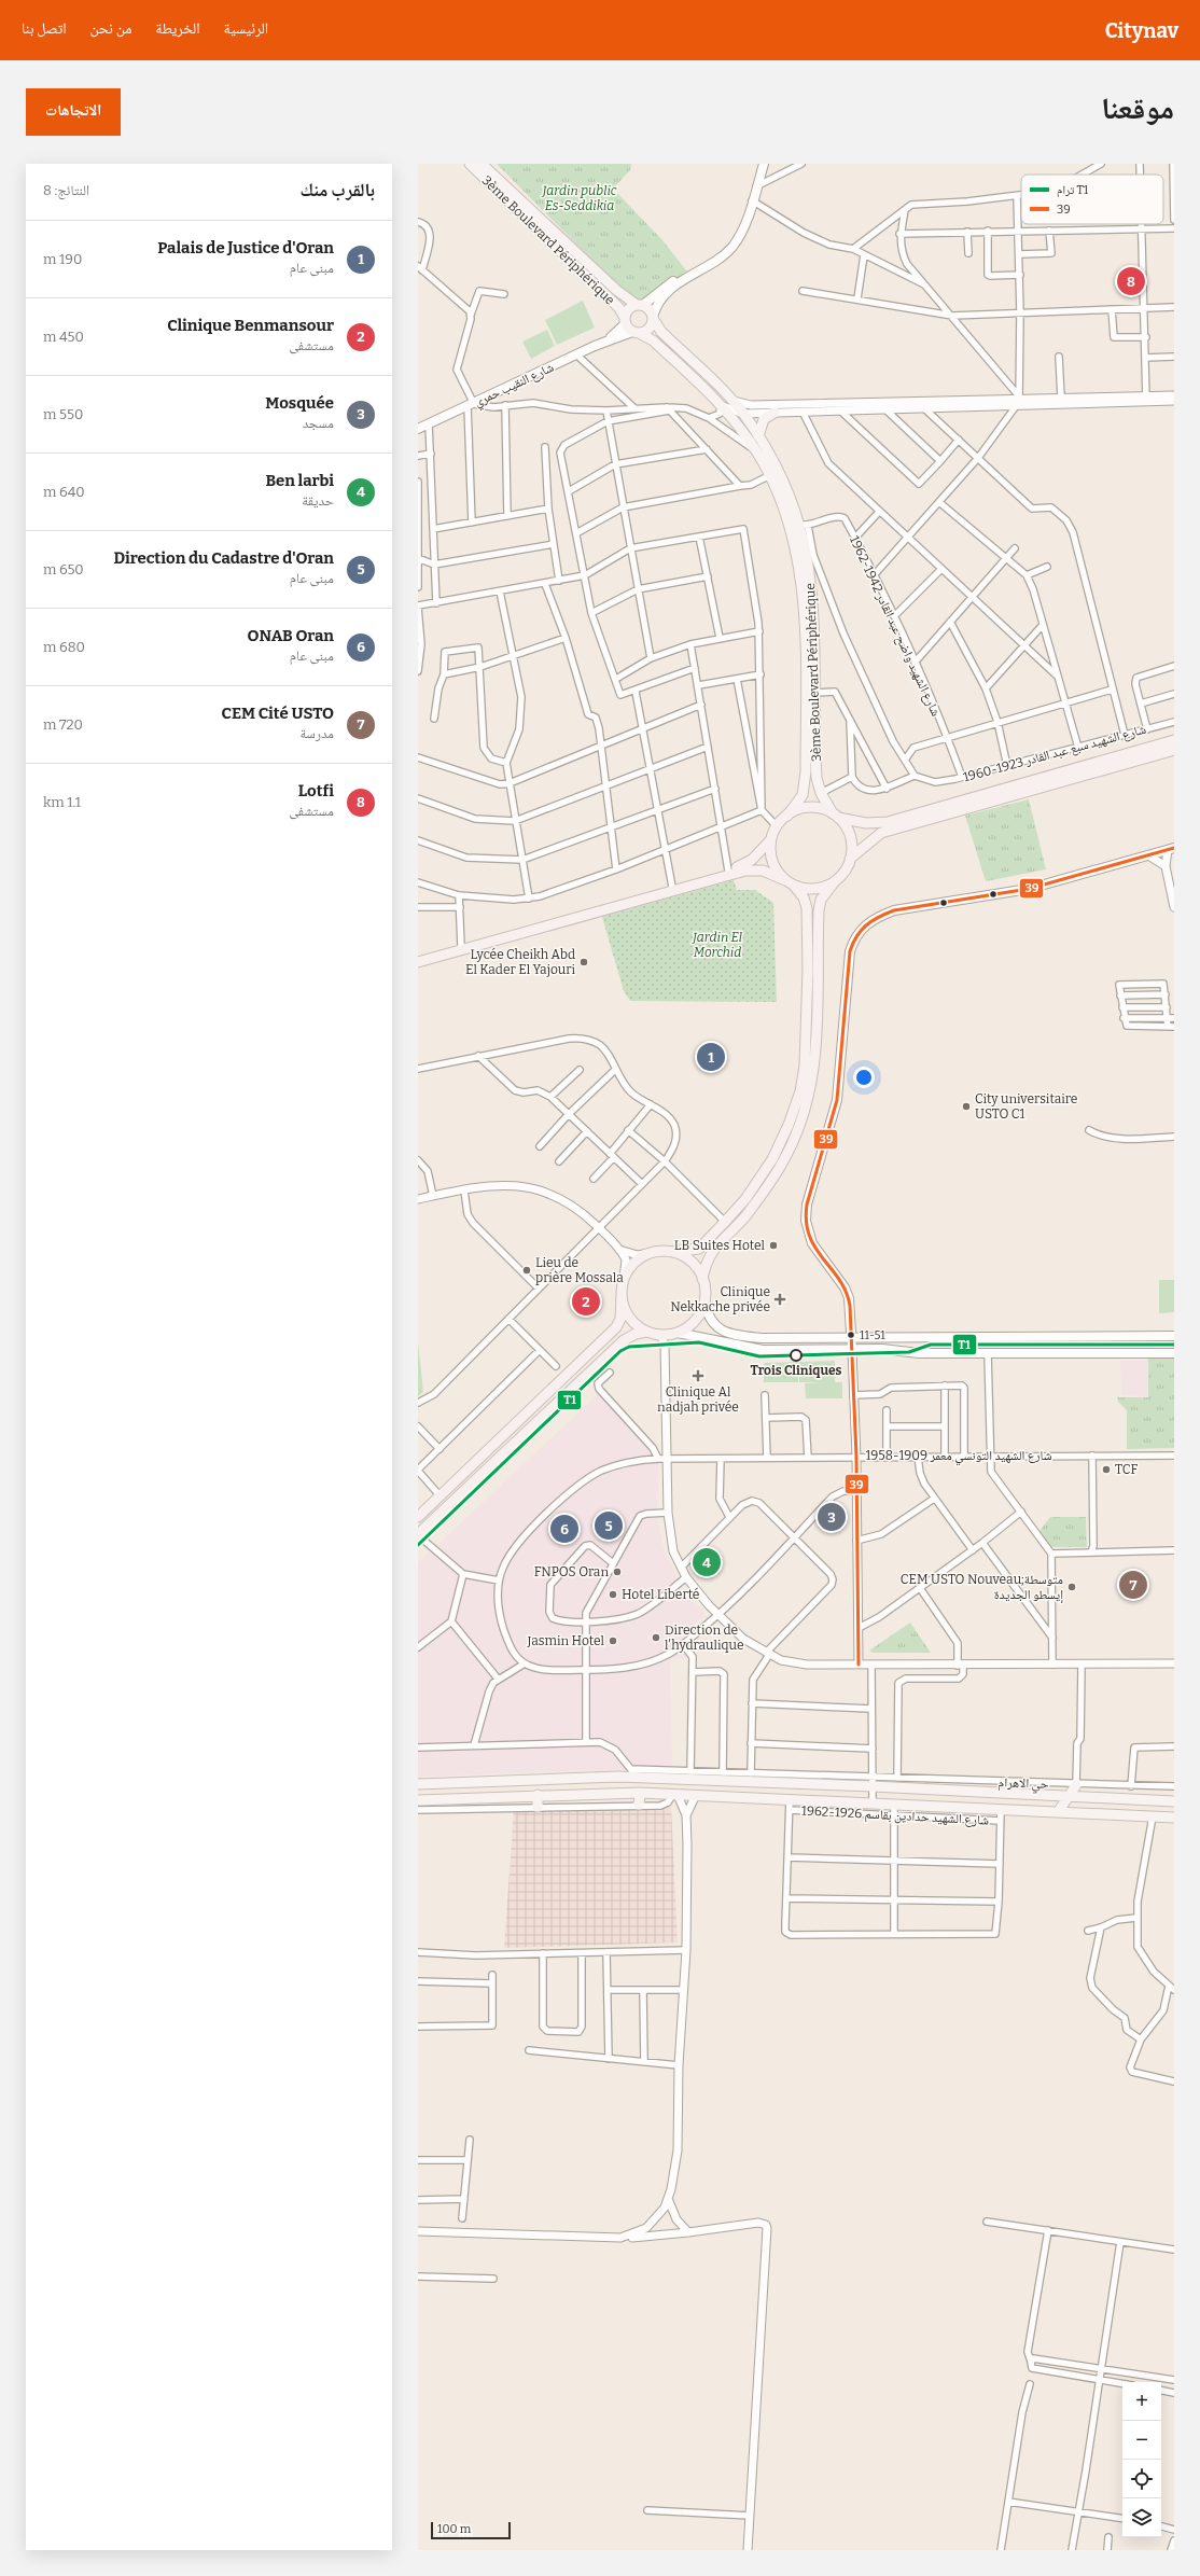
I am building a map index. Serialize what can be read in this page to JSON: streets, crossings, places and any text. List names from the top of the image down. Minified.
{"streets":{"main road":["3ème Boulevard Périphérique","شارع النقيب حمري"],"street":["شارع الشهيد واضح عبد القادر 1942-1962","شارع الشهيد سبع عبد القادر 1923-1960","شارع الشهيد التونسي معمر 1909-1958","حي الاهرام","شارع الشهيد حدادين بقاسم 1926-1962"]},"crossings":[["3ème Boulevard Périphérique","شارع النقيب حمري"],["3ème Boulevard Périphérique","شارع الشهيد واضح عبد القادر 1942-1962"],["شارع الشهيد واضح عبد القادر 1942-1962","شارع الشهيد سبع عبد القادر 1923-1960"]],"parks":["Jardin public Es-Seddikia","Jardin El Morchid"],"places":{"other":["Lycée Cheikh Abd El Kader El Yajouri","City universitaire USTO C1","LB Suites Hotel","Lieu de prière Mossala","11-51","Trois Cliniques","TCF","FNPOS Oran","CEM USTO Nouveau;متوسطة إيسطو الجديدة","Hotel Liberté","Direction de l'hydraulique","Jasmin Hotel"],"health":["Clinique Nekkache privée","Clinique Al nadjah privée"]},"lines":["transit line 39","tram line T1"],"legend":["ترام T1","39"],"scale_bar":"100 m","page":{"header":"Citynav","nav":["الرئيسية","الخريطة","من نحن","اتصل بنا"],"title":"موقعنا","buttons":"الاتجاهات","heading":["بالقرب منك","النتائج: 8"],"list":[{"mark":"1","name":"Palais de Justice d'Oran","note":"مبنى عام","value":"190 m"},{"mark":"2","name":"Clinique Benmansour","note":"مستشفى","value":"450 m"},{"mark":"3","name":"Mosquée","note":"مسجد","value":"550 m"},{"mark":"4","name":"Ben larbi","note":"حديقة","value":"640 m"},{"mark":"5","name":"Direction du Cadastre d'Oran","note":"مبنى عام","value":"650 m"},{"mark":"6","name":"ONAB Oran","note":"مبنى عام","value":"680 m"},{"mark":"7","name":"CEM Cité USTO","note":"مدرسة","value":"720 m"},{"mark":"8","name":"Lotfi","note":"مستشفى","value":"1.1 km"}],"pins":["8","1","2","3","5","6","4","7"],"map_buttons":["+","−"],"scale":"100 m"}}
